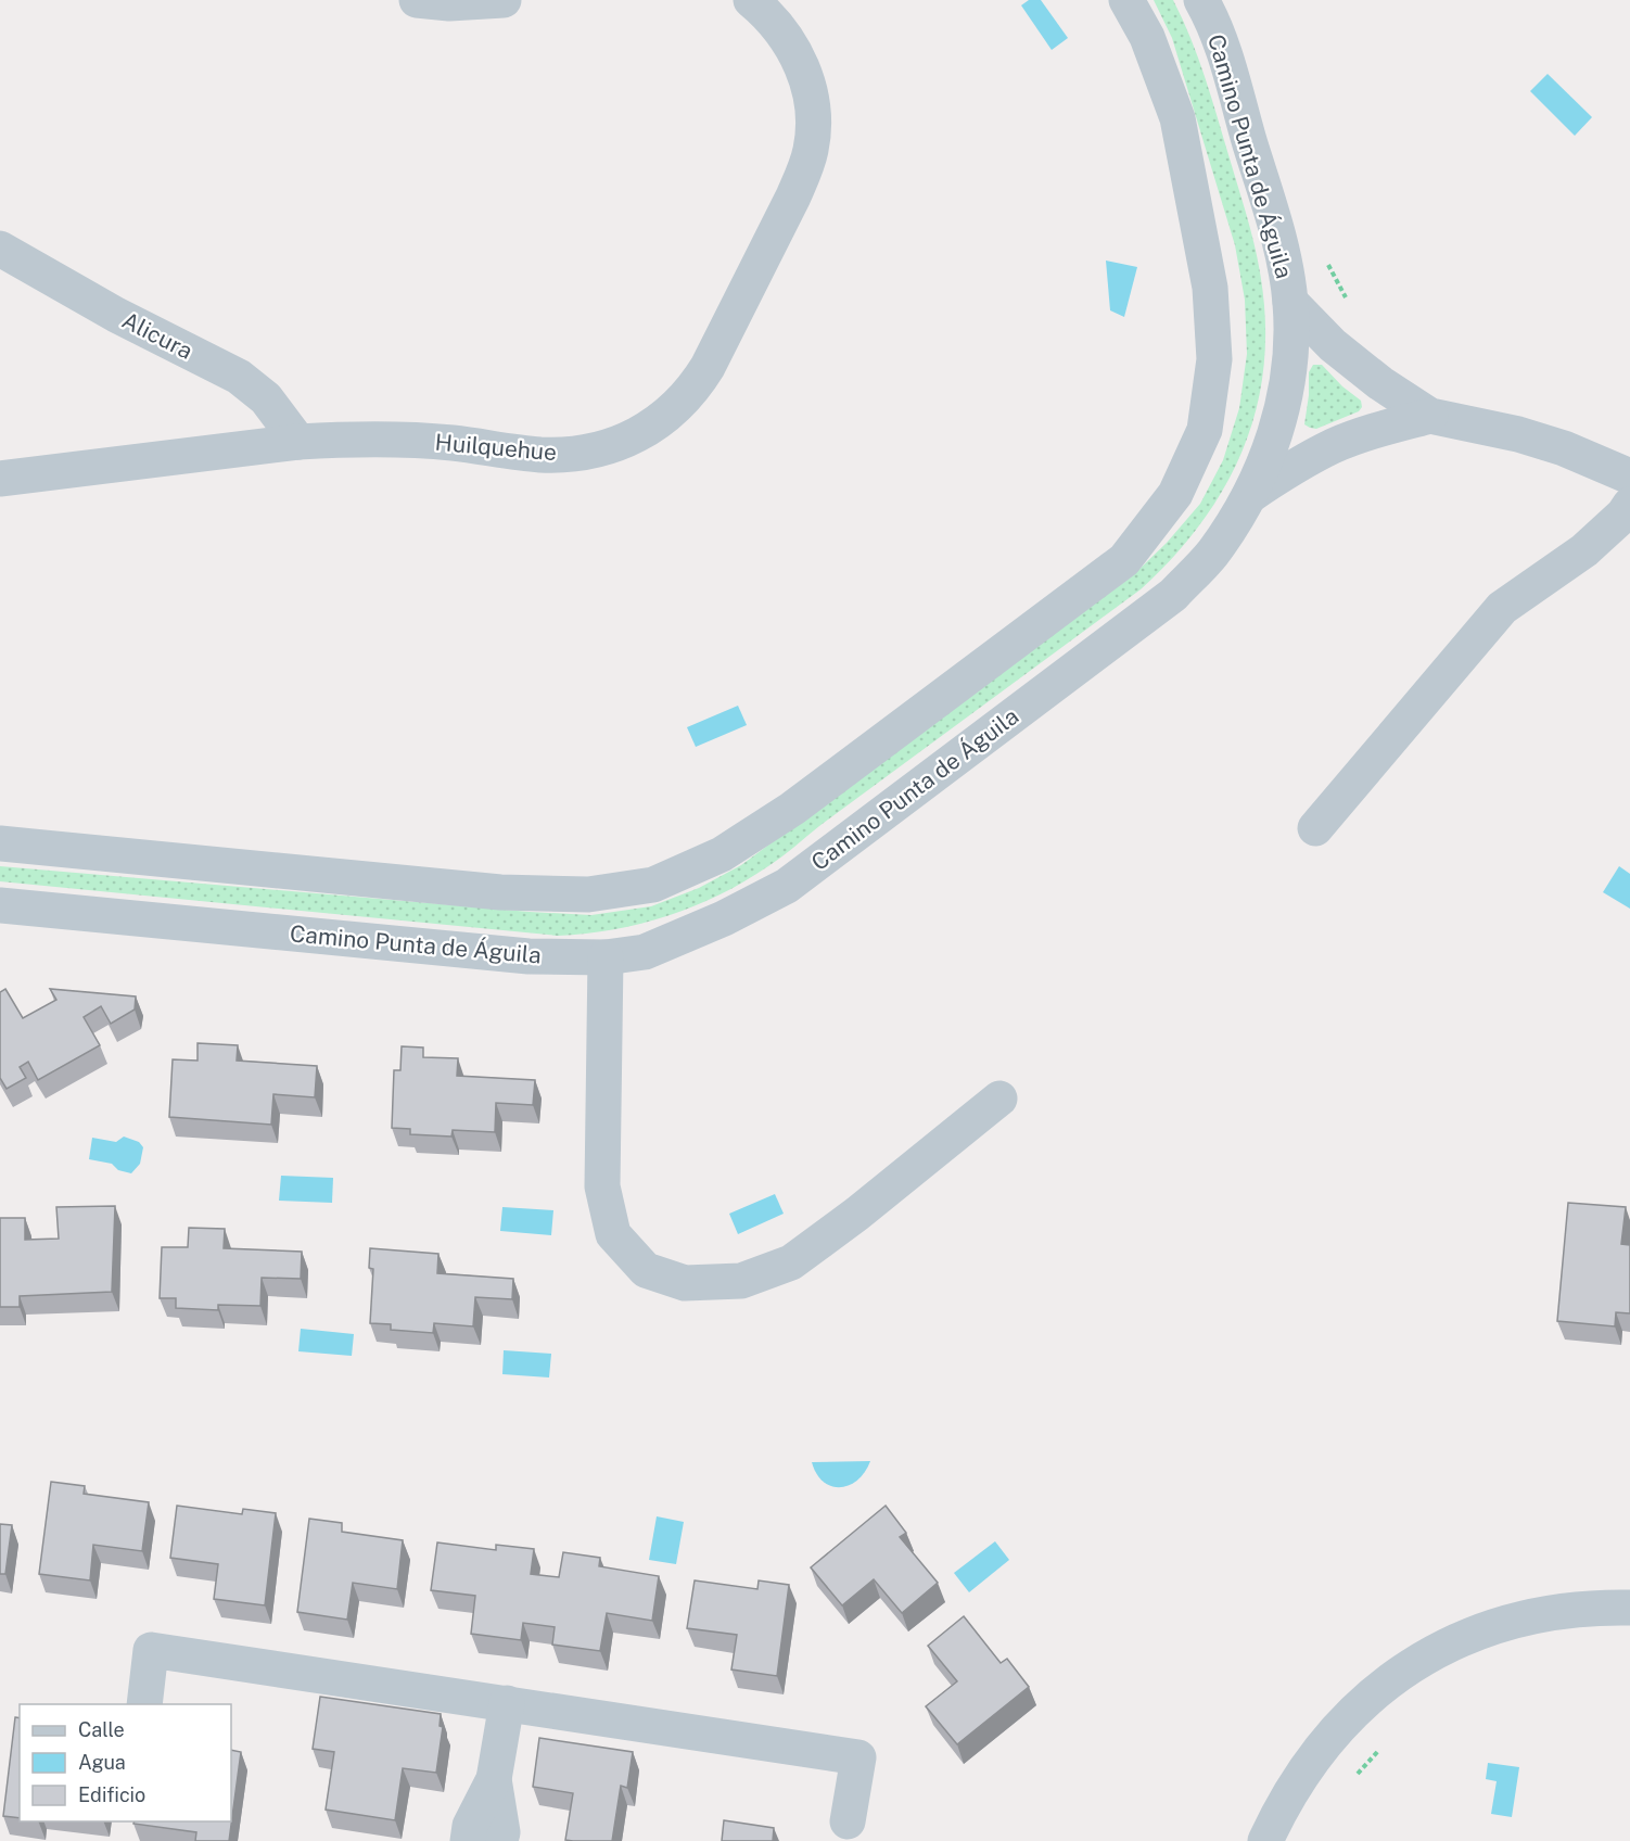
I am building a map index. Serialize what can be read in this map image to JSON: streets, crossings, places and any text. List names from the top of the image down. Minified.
{"streets":{"street":["Camino Punta de Águila","Alicura","Huilquehue"]},"crossings":[["Alicura","Huilquehue"]],"legend":["Calle","Agua","Edificio"]}
